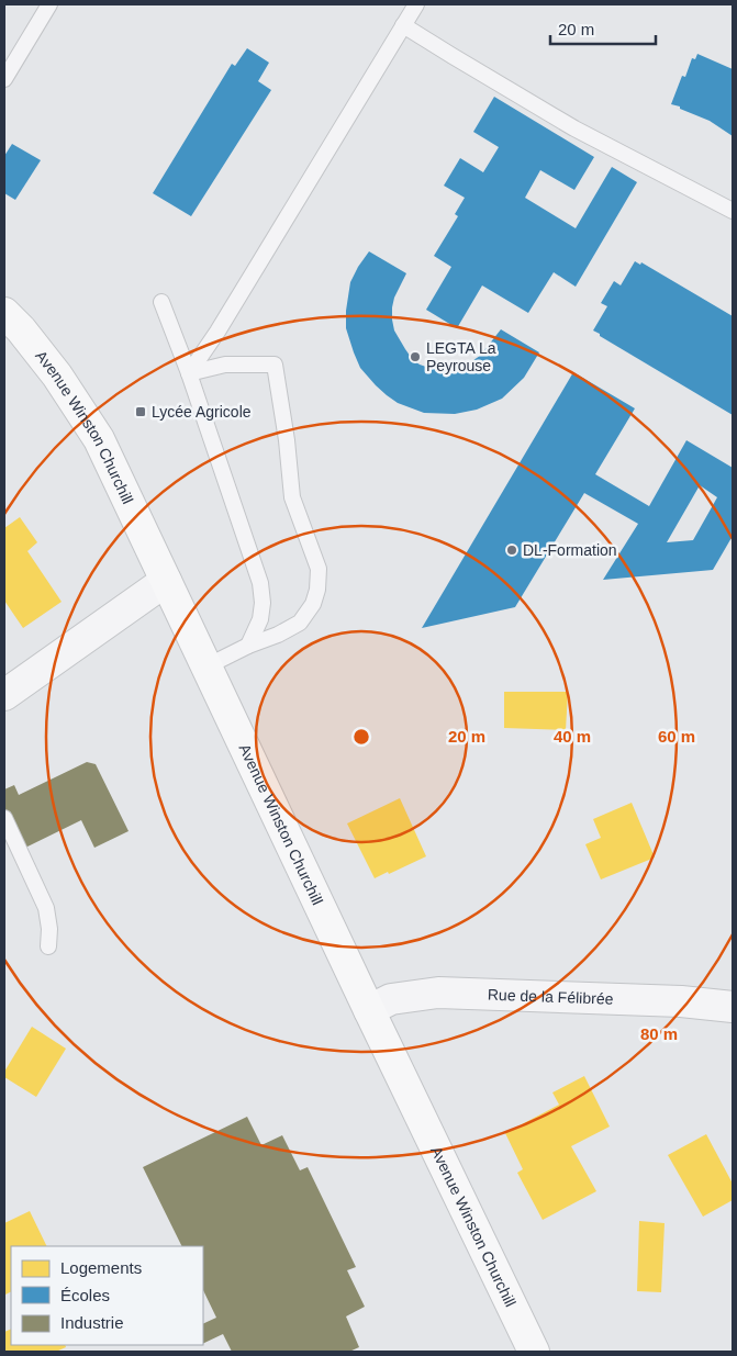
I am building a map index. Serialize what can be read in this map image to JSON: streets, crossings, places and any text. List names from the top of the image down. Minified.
{"streets":{"main road":["Avenue Winston Churchill"],"street":["Rue de la Félibrée"]},"crossings":[["Avenue Winston Churchill","Rue de la Félibrée"]],"places":{"other":["LEGTA La Peyrouse","DL-Formation"],"transit":["Lycée Agricole"]},"legend":["Logements","Écoles","Industrie"],"scale_bar":"20 m","rings":["20 m","40 m","60 m","80 m"]}
